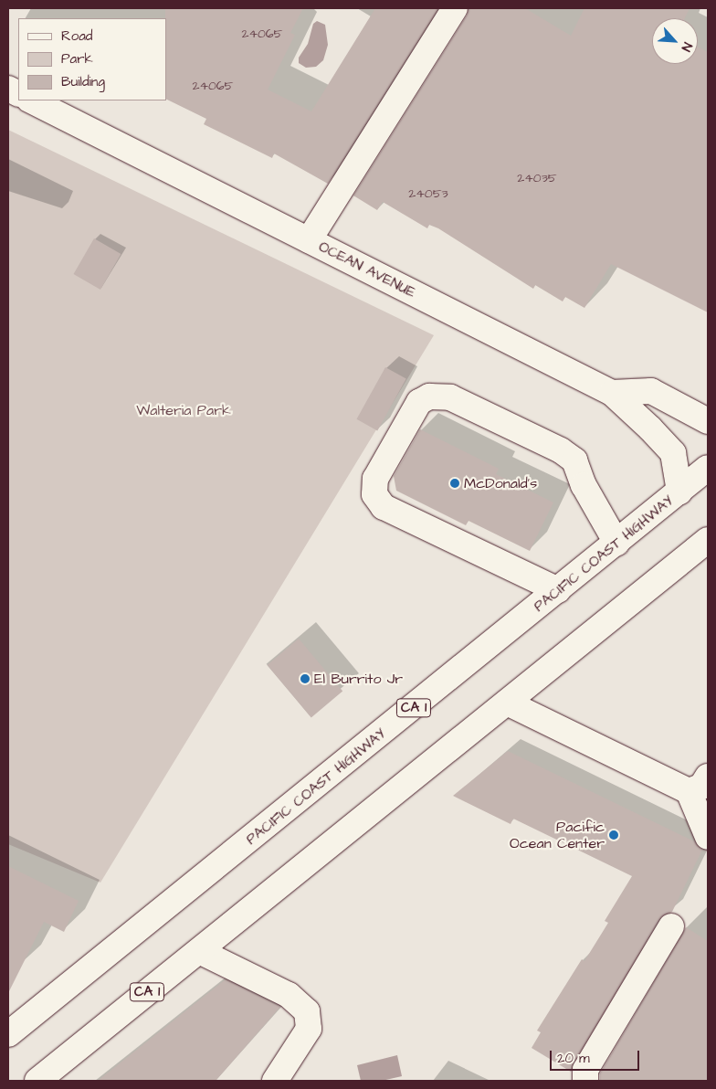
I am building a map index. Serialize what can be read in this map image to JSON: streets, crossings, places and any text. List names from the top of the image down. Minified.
{"streets":{"main road":["OCEAN AVENUE","PACIFIC COAST HIGHWAY","CA 1"]},"parks":["Walteria Park"],"places":["McDonald's","El Burrito Jr","Pacific Ocean Center"],"house_numbers":["24065","24065","24035","24053"],"legend":["Road","Park","Building"],"scale_bar":"20 m","north":"bottom right"}
